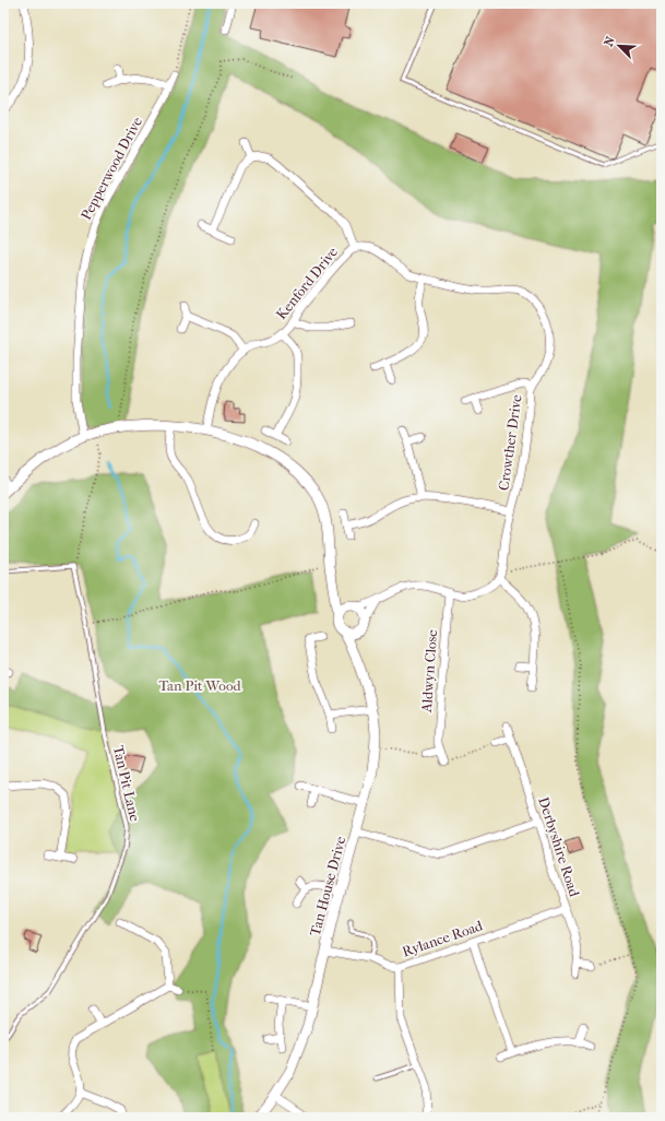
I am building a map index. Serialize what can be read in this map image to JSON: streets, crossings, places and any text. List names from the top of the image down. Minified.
{"streets":{"street":["Pepperwood Drive","Kenford Drive","Crowther Drive","Aldwyn Close","Derbyshire Road","Tan House Drive","Rylance Road"],"lane":["Tan Pit Lane"]},"crossings":[["Kenford Drive","Crowther Drive"],["Derbyshire Road","Rylance Road"],["Tan House Drive","Rylance Road"]],"parks":["Tan Pit Wood"],"north":"top left"}
